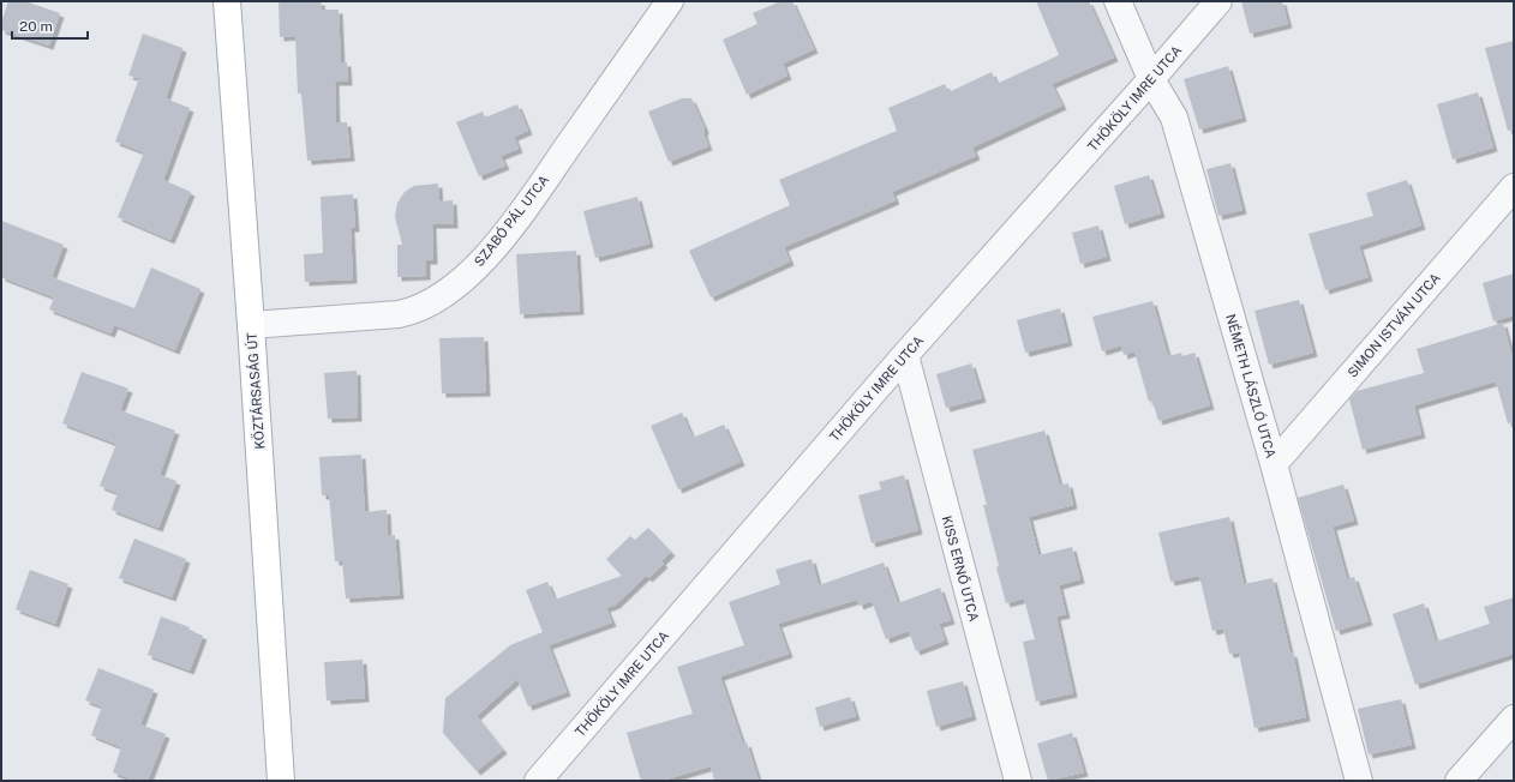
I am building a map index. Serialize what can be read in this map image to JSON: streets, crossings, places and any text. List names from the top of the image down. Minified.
{"streets":{"main road":["KÖZTÁRSASÁG ÚT"],"street":["THÖKÖLY IMRE UTCA","SZABÓ PÁL UTCA","SIMON ISTVÁN UTCA","NÉMETH LÁSZLÓ UTCA","KISS ERNŐ UTCA"]},"crossings":[["THÖKÖLY IMRE UTCA","NÉMETH LÁSZLÓ UTCA"],["THÖKÖLY IMRE UTCA","KISS ERNŐ UTCA"],["SZABÓ PÁL UTCA","KÖZTÁRSASÁG ÚT"],["SIMON ISTVÁN UTCA","NÉMETH LÁSZLÓ UTCA"]],"scale_bar":"20 m"}
